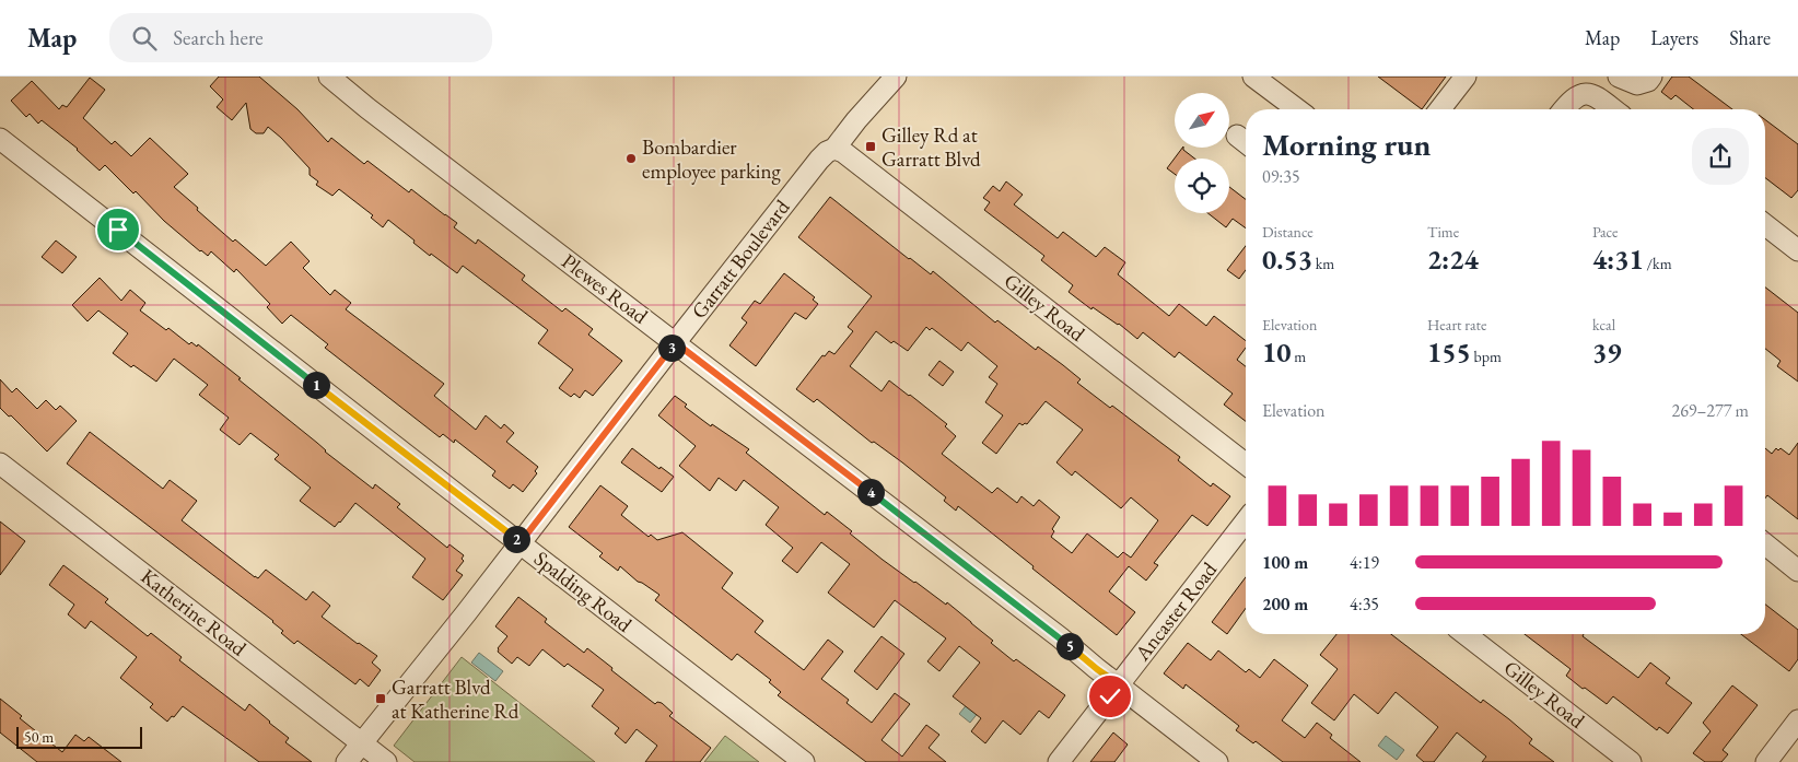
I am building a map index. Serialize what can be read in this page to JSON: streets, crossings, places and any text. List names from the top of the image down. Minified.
{"streets":{"street":["Garratt Boulevard","Plewes Road","Gilley Road","Spalding Road","Ancaster Road","Katherine Road"]},"crossings":[["Garratt Boulevard","Plewes Road"],["Garratt Boulevard","Gilley Road"],["Garratt Boulevard","Spalding Road"],["Garratt Boulevard","Katherine Road"],["Plewes Road","Ancaster Road"]],"places":{"transit":["Gilley Rd at Garratt Blvd","Garratt Blvd at Katherine Rd"],"other":["Bombardier employee parking"]},"scale_bar":"50 m","north":"top right","page":{"header":"Map","search":"Search here","nav":["Map","Layers","Share"],"heading":["Morning run","09:35"],"stats":[["Distance","0.53 km"],["Time","2:24"],["Pace","4:31 /km"],["Elevation","10 m"],["Heart rate","155 bpm"],["kcal","39"]],"pins":["3","1","4","2","5"],"chart":["Elevation","269–277 m"],"list":[{"name":"100 m","note":"4:19"},{"name":"200 m","note":"4:35"}],"scale":"50 m"}}
